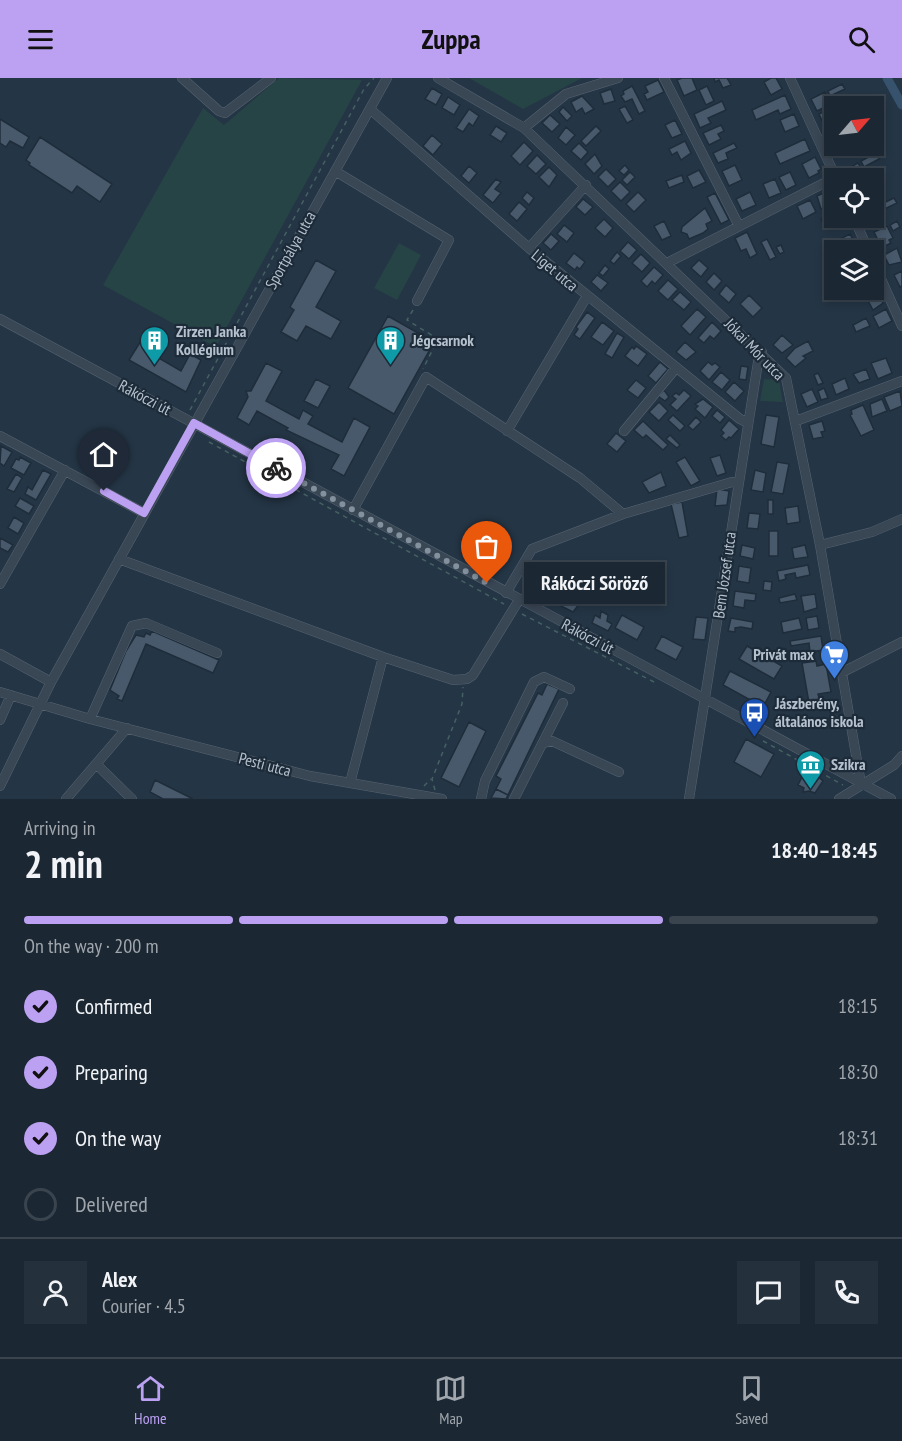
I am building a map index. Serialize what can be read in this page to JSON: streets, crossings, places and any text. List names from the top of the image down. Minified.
{"streets":{"street":["Sportpálya utca","Liget utca","Jókai Mór utca","Rákóczi út","Bem József utca","Pesti utca"]},"crossings":[["Sportpálya utca","Liget utca"],["Sportpálya utca","Rákóczi út"],["Sportpálya utca","Pesti utca"],["Liget utca","Bem József utca"],["Jókai Mór utca","Rákóczi út"],["Jókai Mór utca","Bem József utca"],["Rákóczi út","Bem József utca"]],"places":{"building":["Zirzen Janka Kollégium","Jégcsarnok"],"other":["Rákóczi Söröző"],"supermarket":["Privát max"],"bus stop":["Jászberény, általános iskola"],"museum":["Szikra"]},"north":"top right","page":{"header":"Zuppa","bubble":"Rákóczi Söröző","heading":["2 min","Arriving in","18:40–18:45"],"panel":["Alex","Courier · 4.5"],"bar":"On the way · 200 m","list":[["Confirmed","18:15"],["Preparing","18:30"],["On the way","18:31"],"Delivered"],"tabs":["Home","Map","Saved"]}}
